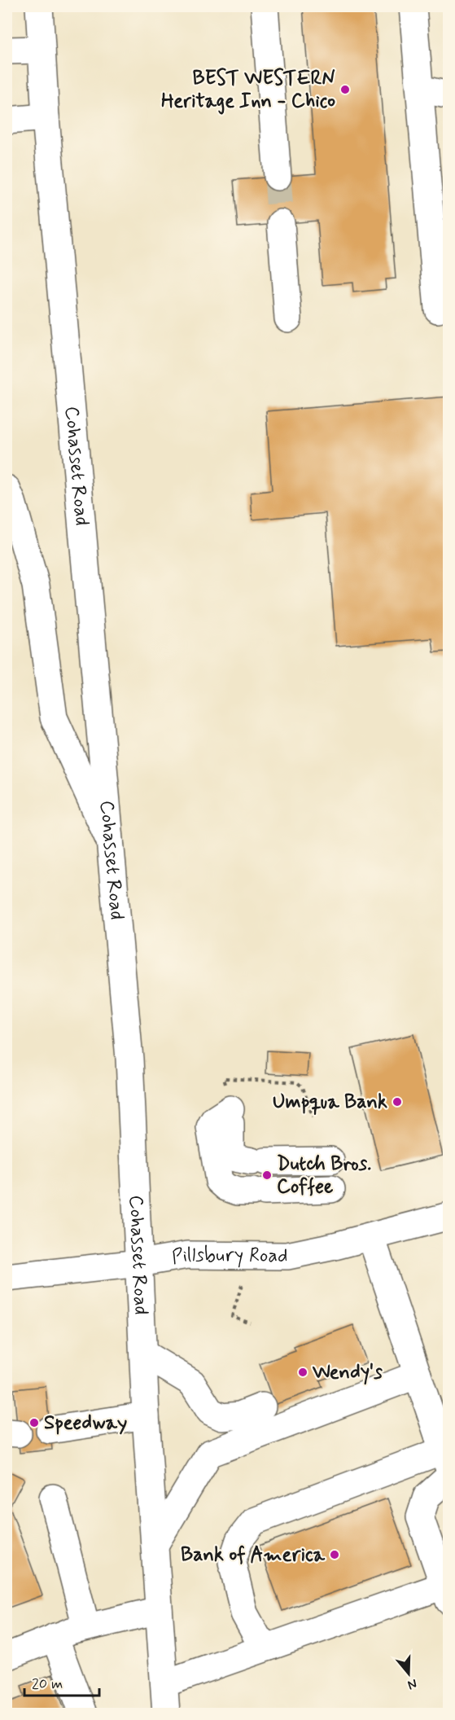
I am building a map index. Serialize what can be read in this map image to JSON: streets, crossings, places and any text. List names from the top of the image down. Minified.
{"streets":{"main road":["Cohasset Road","Pillsbury Road"]},"crossings":[["Cohasset Road","Pillsbury Road"]],"places":["BEST WESTERN Heritage Inn - Chico","Umpqua Bank","Dutch Bros. Coffee","Wendy's","Speedway","Bank of America"],"scale_bar":"20 m","north":"bottom"}
